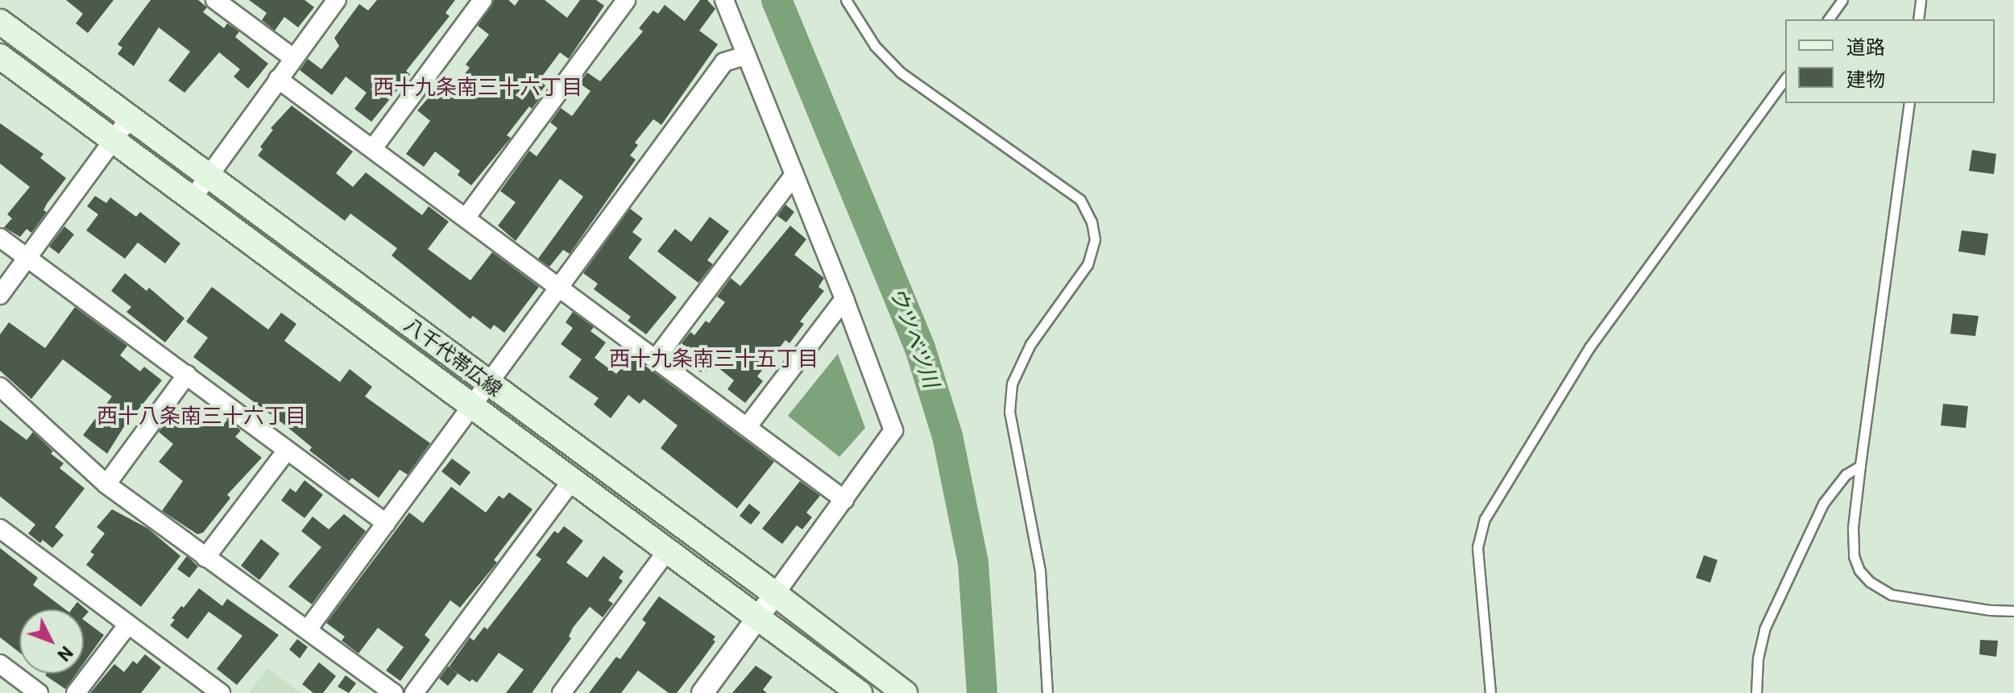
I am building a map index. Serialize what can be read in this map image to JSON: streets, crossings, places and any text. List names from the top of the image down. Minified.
{"streets":{"main road":["八千代帯広線"]},"districts":["西十九条南三十六丁目","西十九条南三十五丁目","西十八条南三十六丁目"],"water":["ウツベツ川"],"legend":["道路","建物"],"north":"bottom right"}
